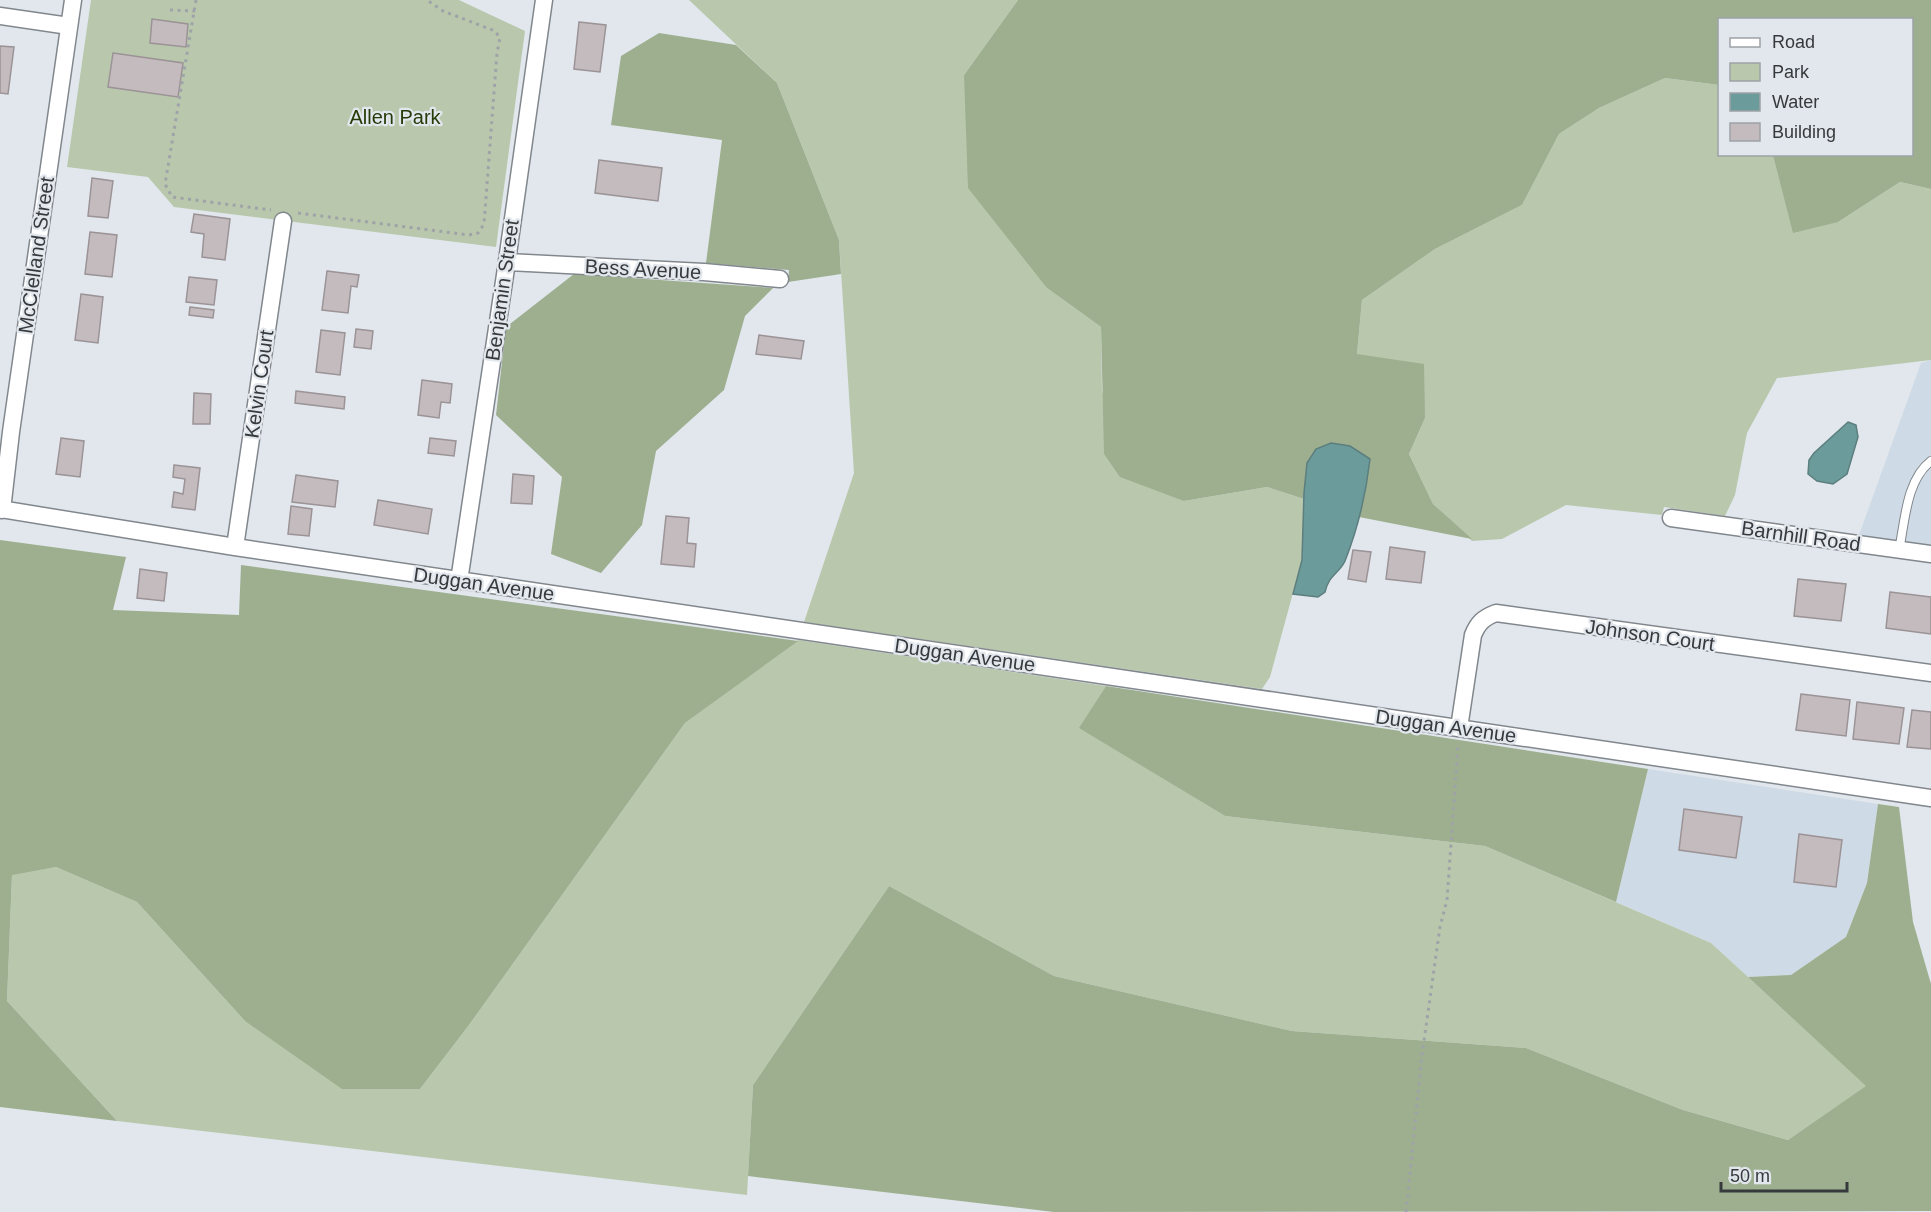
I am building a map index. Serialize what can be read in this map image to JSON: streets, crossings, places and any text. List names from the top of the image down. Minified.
{"streets":{"street":["McClelland Street","Bess Avenue","Benjamin Street","Kelvin Court","Barnhill Road","Duggan Avenue","Johnson Court"]},"crossings":[["McClelland Street","Duggan Avenue"],["Bess Avenue","Benjamin Street"],["Benjamin Street","Duggan Avenue"],["Kelvin Court","Duggan Avenue"],["Duggan Avenue","Johnson Court"]],"parks":["Allen Park"],"legend":["Road","Park","Water","Building"],"scale_bar":"50 m"}
